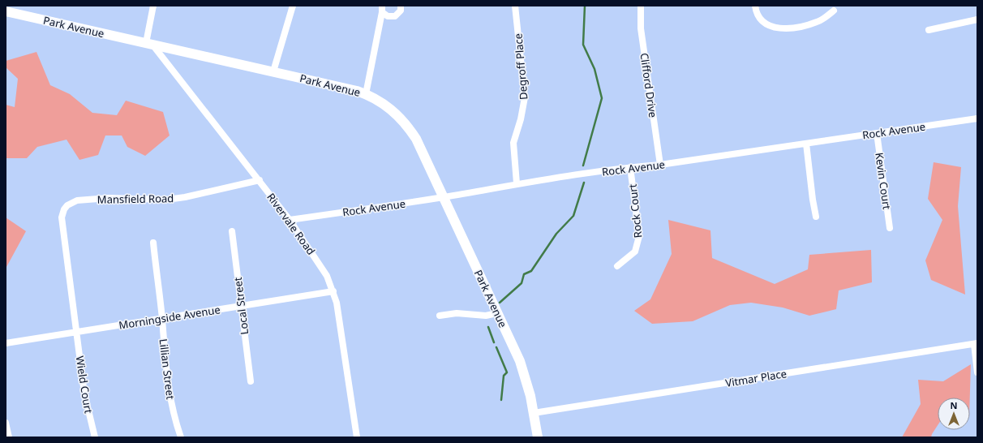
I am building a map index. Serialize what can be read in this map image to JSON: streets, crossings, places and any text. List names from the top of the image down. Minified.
{"streets":{"street":["Park Avenue","Degroff Place","Clifford Drive","Rock Avenue","Kevin Court","Mansfield Road","Rock Court","Rivervale Road","Local Street","Morningside Avenue","Lillian Street","Vitmar Place","Wield Court"]},"crossings":[["Park Avenue","Rock Avenue"],["Park Avenue","Rivervale Road"],["Park Avenue","Vitmar Place"],["Degroff Place","Rock Avenue"],["Clifford Drive","Rock Avenue"],["Rock Avenue","Kevin Court"],["Rock Avenue","Rock Court"],["Rock Avenue","Rivervale Road"],["Mansfield Road","Rivervale Road"],["Mansfield Road","Wield Court"],["Rivervale Road","Morningside Avenue"],["Local Street","Morningside Avenue"],["Morningside Avenue","Lillian Street"],["Morningside Avenue","Wield Court"]],"north":"top"}
